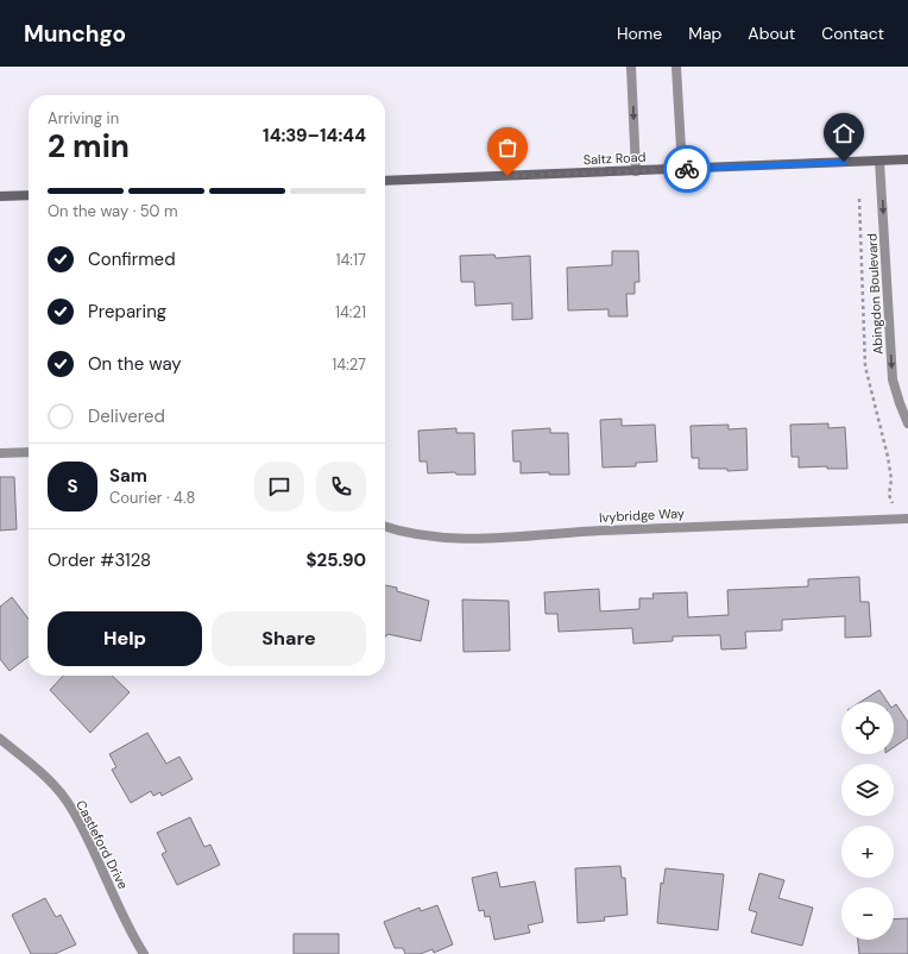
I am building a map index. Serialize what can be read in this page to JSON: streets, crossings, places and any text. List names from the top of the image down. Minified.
{"streets":{"street":["Saltz Road","Abingdon Boulevard","Ivybridge Way","Castleford Drive"]},"crossings":[["Saltz Road","Abingdon Boulevard"]],"one_way":["Abingdon Boulevard"],"page":{"header":"Munchgo","nav":["Home","Map","About","Contact"],"heading":["2 min","Arriving in","14:39–14:44"],"panel":["Sam","Courier · 4.8","Order #3128","$25.90"],"bar":"On the way · 50 m","list":[["Confirmed","14:17"],["Preparing","14:21"],["On the way","14:27"],"Delivered"],"round":"S","buttons":["Help","Share"],"map_buttons":["+","−"]}}
